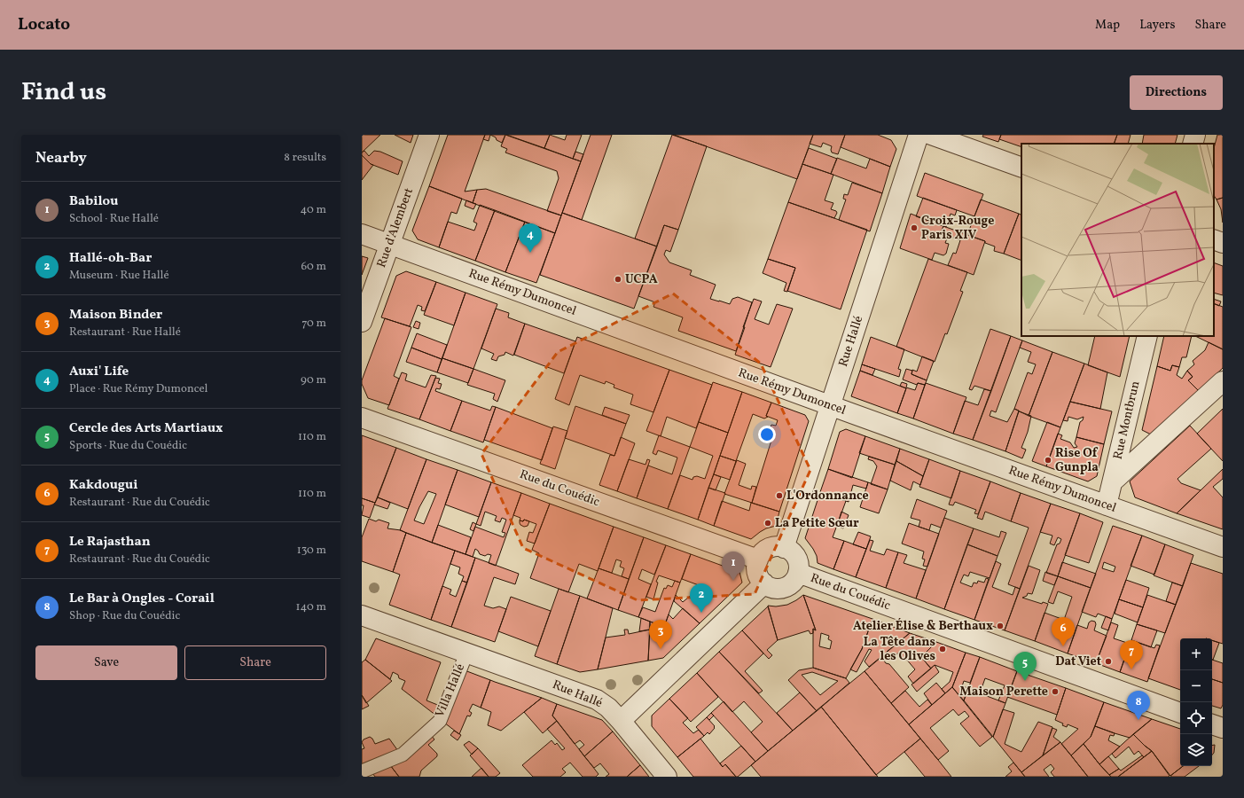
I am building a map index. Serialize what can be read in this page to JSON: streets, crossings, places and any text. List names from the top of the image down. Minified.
{"streets":{"street":["Rue d'Alembert","Rue Rémy Dumoncel","Rue Hallé","Rue Montbrun","Rue du Couédic"],"lane":["Villa Hallé"]},"crossings":[["Rue d'Alembert","Rue Rémy Dumoncel"],["Rue Rémy Dumoncel","Rue Hallé"],["Rue Rémy Dumoncel","Rue Montbrun"],["Rue Hallé","Rue du Couédic"],["Rue Hallé","Villa Hallé"]],"places":["Croix-Rouge Paris XIV","UCPA","Rise Of Gunpla","L'Ordonnance","La Petite Sœur","Atelier Élise & Berthaux","La Tête dans les Olives","Dat Viet","Maison Perette"],"page":{"header":"Locato","nav":["Map","Layers","Share"],"title":"Find us","buttons":["Directions",["Save","Share"]],"heading":["Nearby","8 results"],"list":[{"mark":"1","name":"Babilou","note":"School · Rue Hallé","value":"40 m"},{"mark":"2","name":"Hallé-oh-Bar","note":"Museum · Rue Hallé","value":"60 m"},{"mark":"3","name":"Maison Binder","note":"Restaurant · Rue Hallé","value":"70 m"},{"mark":"4","name":"Auxi' Life","note":"Place · Rue Rémy Dumoncel","value":"90 m"},{"mark":"5","name":"Cercle des Arts Martiaux","note":"Sports · Rue du Couédic","value":"110 m"},{"mark":"6","name":"Kakdougui","note":"Restaurant · Rue du Couédic","value":"110 m"},{"mark":"7","name":"Le Rajasthan","note":"Restaurant · Rue du Couédic","value":"130 m"},{"mark":"8","name":"Le Bar à Ongles - Corail","note":"Shop · Rue du Couédic","value":"140 m"}],"pins":["4","1","2","6","3","7","5","8"],"map_buttons":["+","−"]}}
